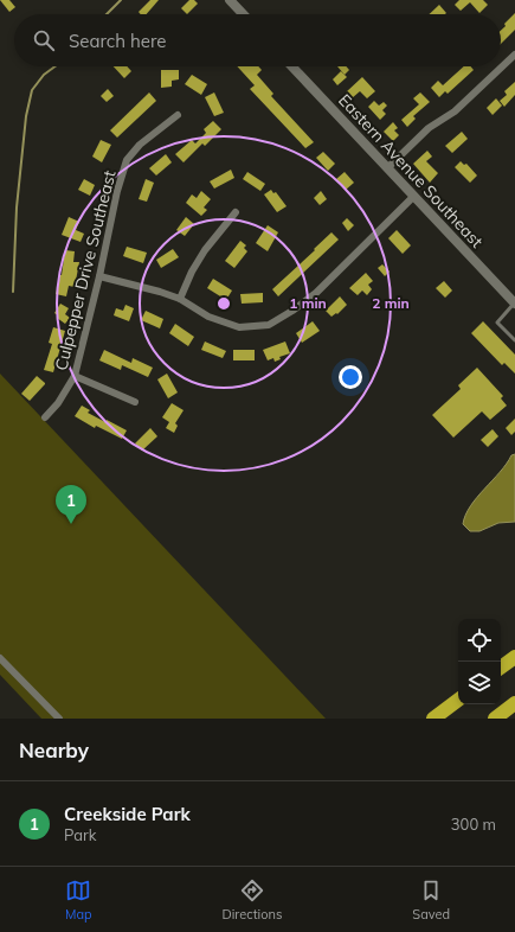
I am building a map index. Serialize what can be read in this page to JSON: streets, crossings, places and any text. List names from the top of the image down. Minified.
{"streets":{"street":["Eastern Avenue Southeast","Culpepper Drive Southeast"]},"page":{"search":"Search here","pins":"1","heading":"Nearby","list":[{"mark":"1","name":"Creekside Park","note":"Park","value":"300 m"}],"nav":["Map","Directions","Saved"]},"rings":["1 min","2 min"]}
